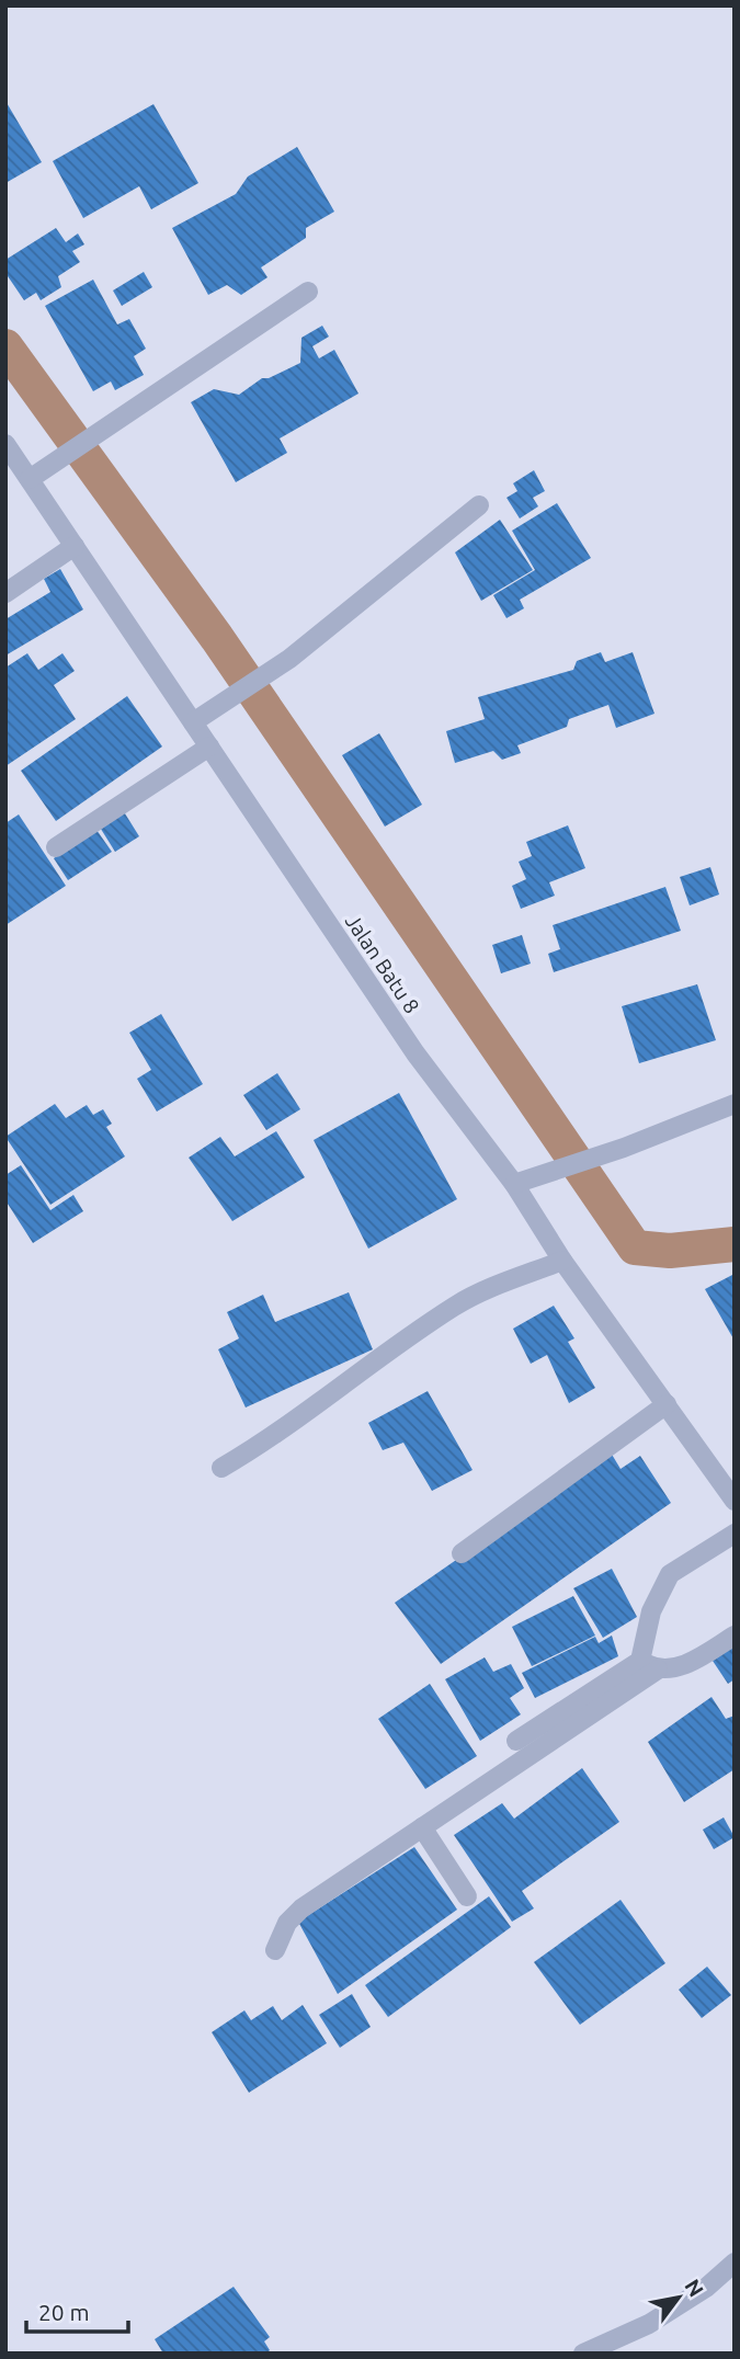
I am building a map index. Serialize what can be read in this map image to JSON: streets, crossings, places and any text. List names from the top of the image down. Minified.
{"streets":{"street":["Jalan Batu 8"]},"scale_bar":"20 m","north":"top right"}
